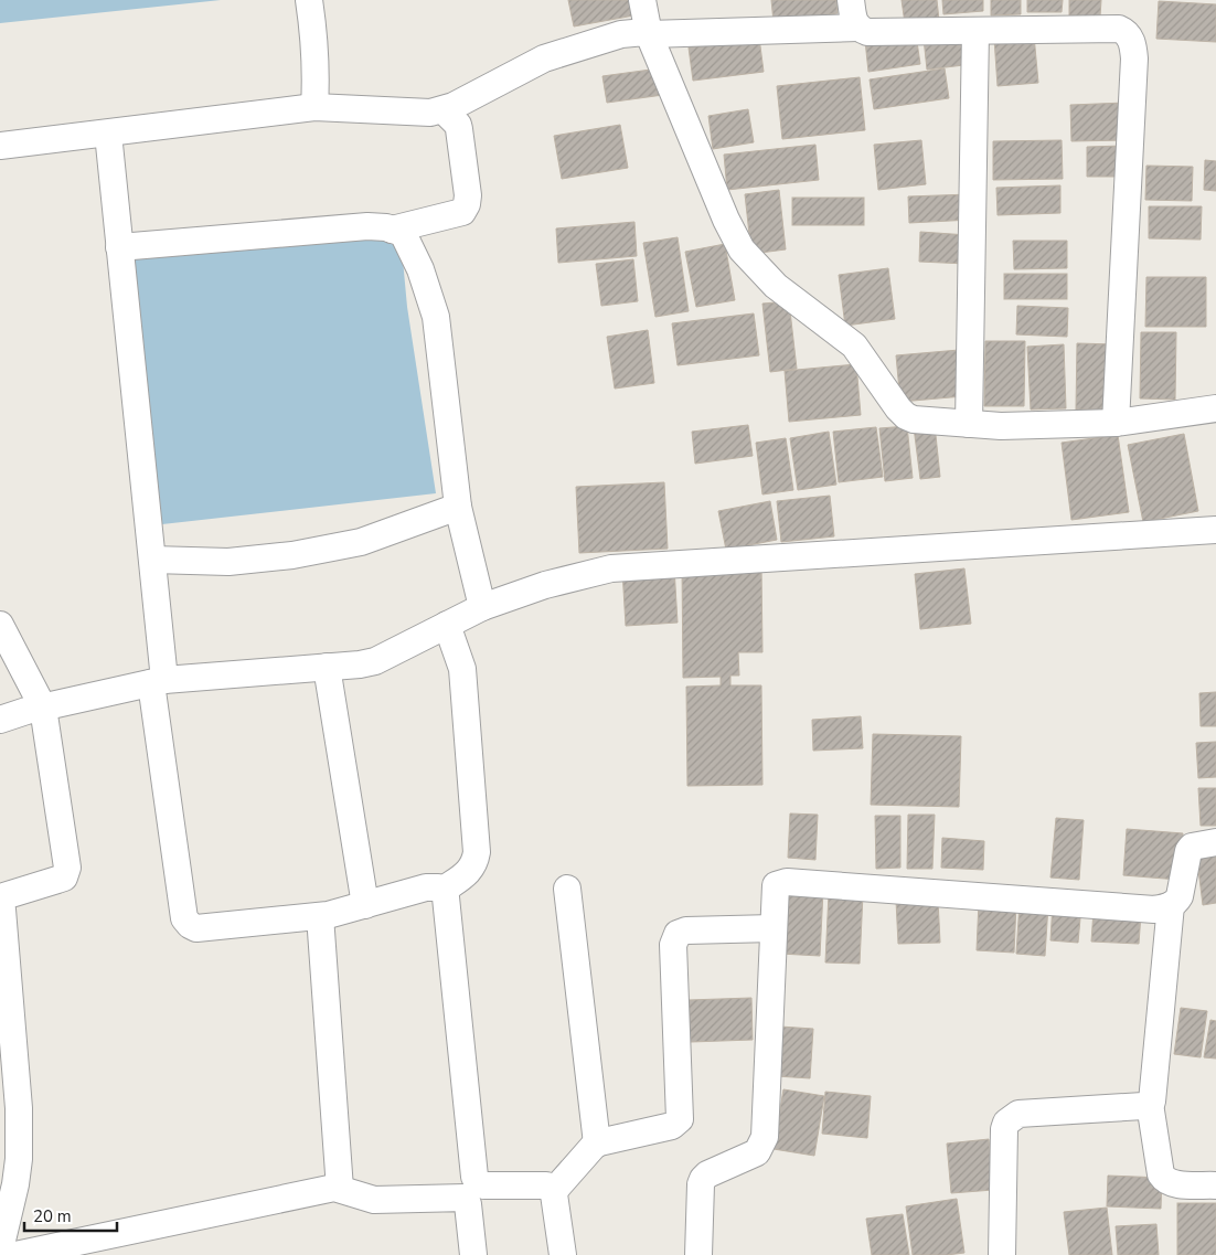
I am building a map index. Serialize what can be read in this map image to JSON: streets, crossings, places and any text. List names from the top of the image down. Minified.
{"scale_bar":"20 m"}
